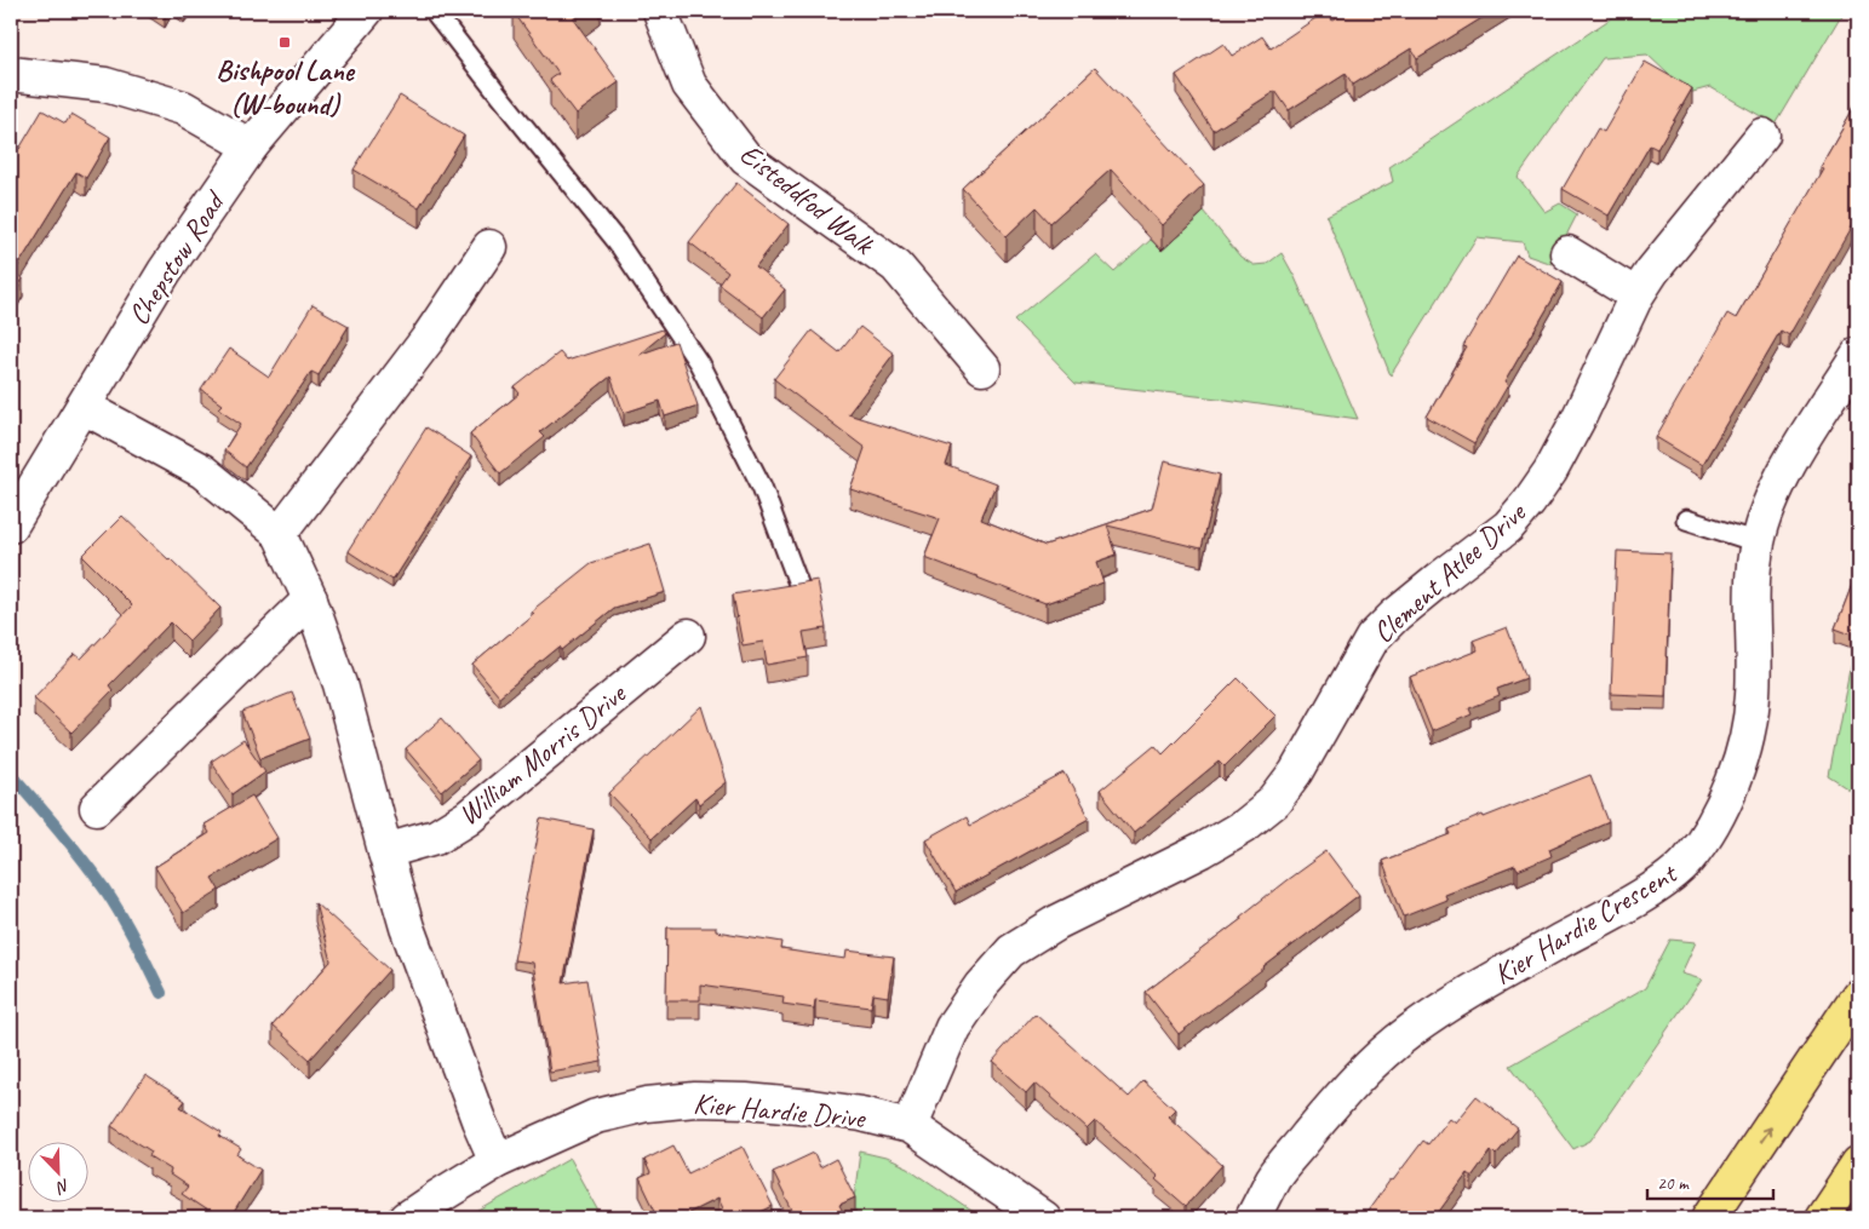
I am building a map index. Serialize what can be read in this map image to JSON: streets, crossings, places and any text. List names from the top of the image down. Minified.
{"streets":{"street":["Eisteddfod Walk","Chepstow Road","Clement Atlee Drive","William Morris Drive","Kier Hardie Crescent","Kier Hardie Drive"]},"crossings":[["Clement Atlee Drive","Kier Hardie Drive"]],"places":{"transit":["Bishpool Lane (W-bound)"]},"scale_bar":"20 m","north":"bottom right"}
